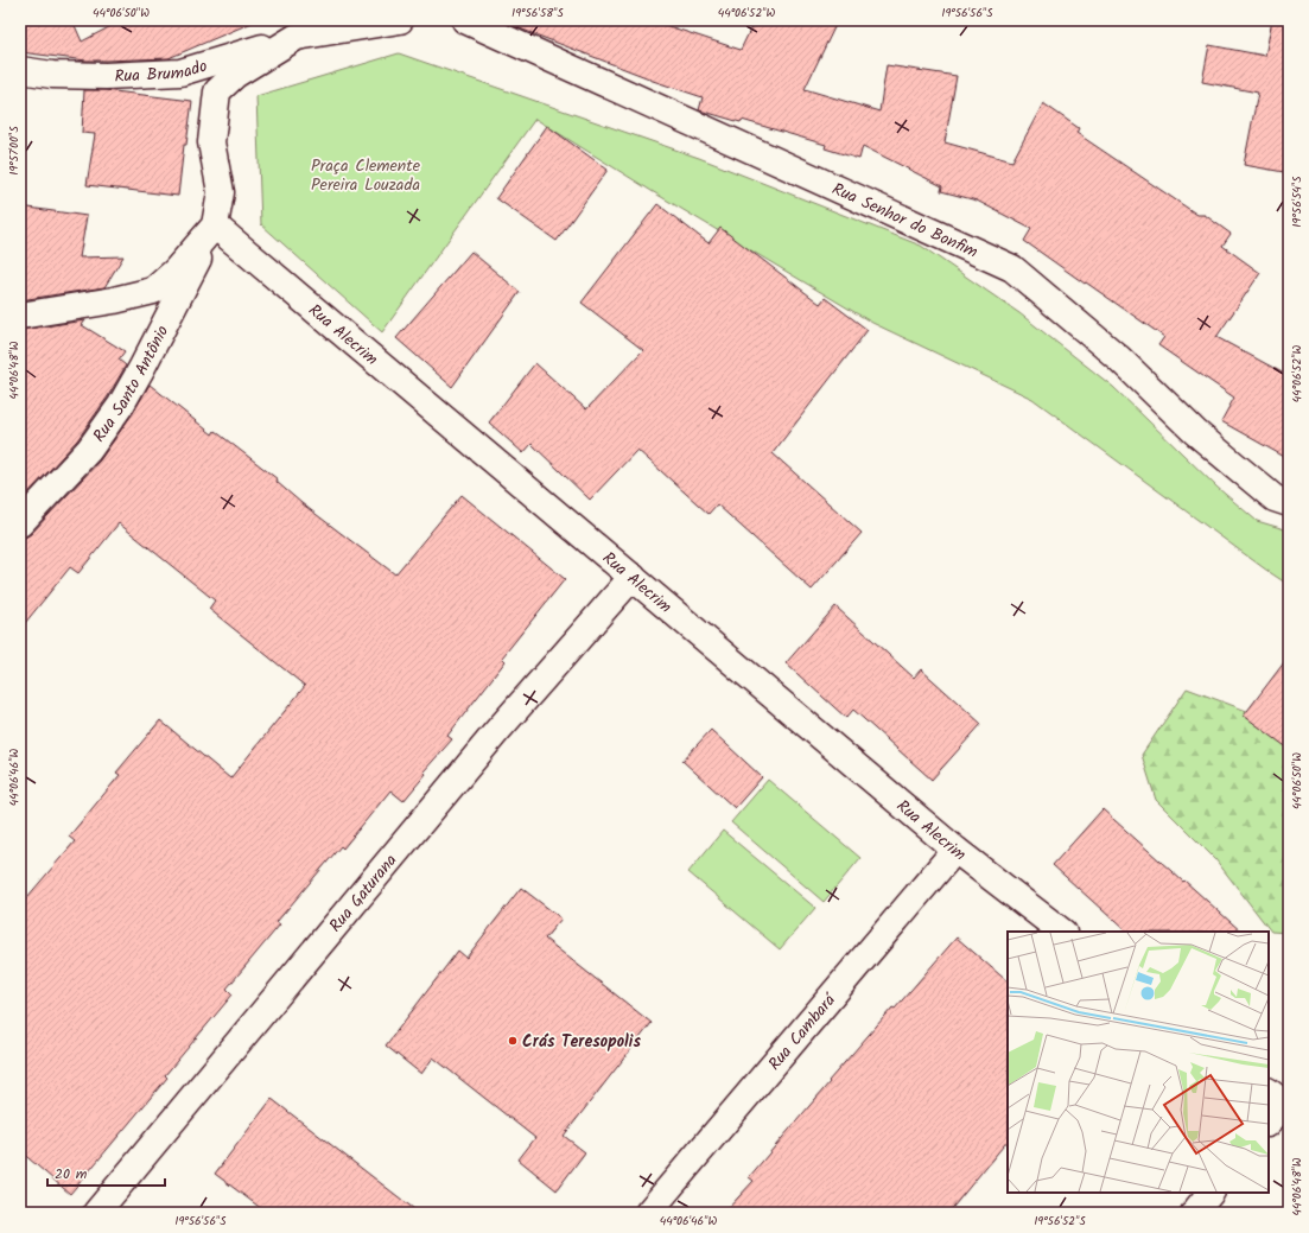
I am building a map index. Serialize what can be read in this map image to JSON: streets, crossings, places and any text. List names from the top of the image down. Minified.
{"streets":{"street":["Rua Brumado","Rua Senhor do Bonfim","Rua Alecrim","Rua Santo Antônio","Rua Gaturana","Rua Cambará"]},"crossings":[["Rua Alecrim","Rua Santo Antônio"],["Rua Alecrim","Rua Gaturana"],["Rua Alecrim","Rua Cambará"]],"parks":["Praça Clemente Pereira Louzada"],"places":["Crás Teresopolis"],"scale_bar":"20 m","coordinates":["44°06'50\"W","19°56'58\"S","44°06'52\"W","19°56'56\"S","19°57'00\"S","19°56'54\"S","44°06'48\"W","44°06'46\"W","19°56'52\"S"]}
